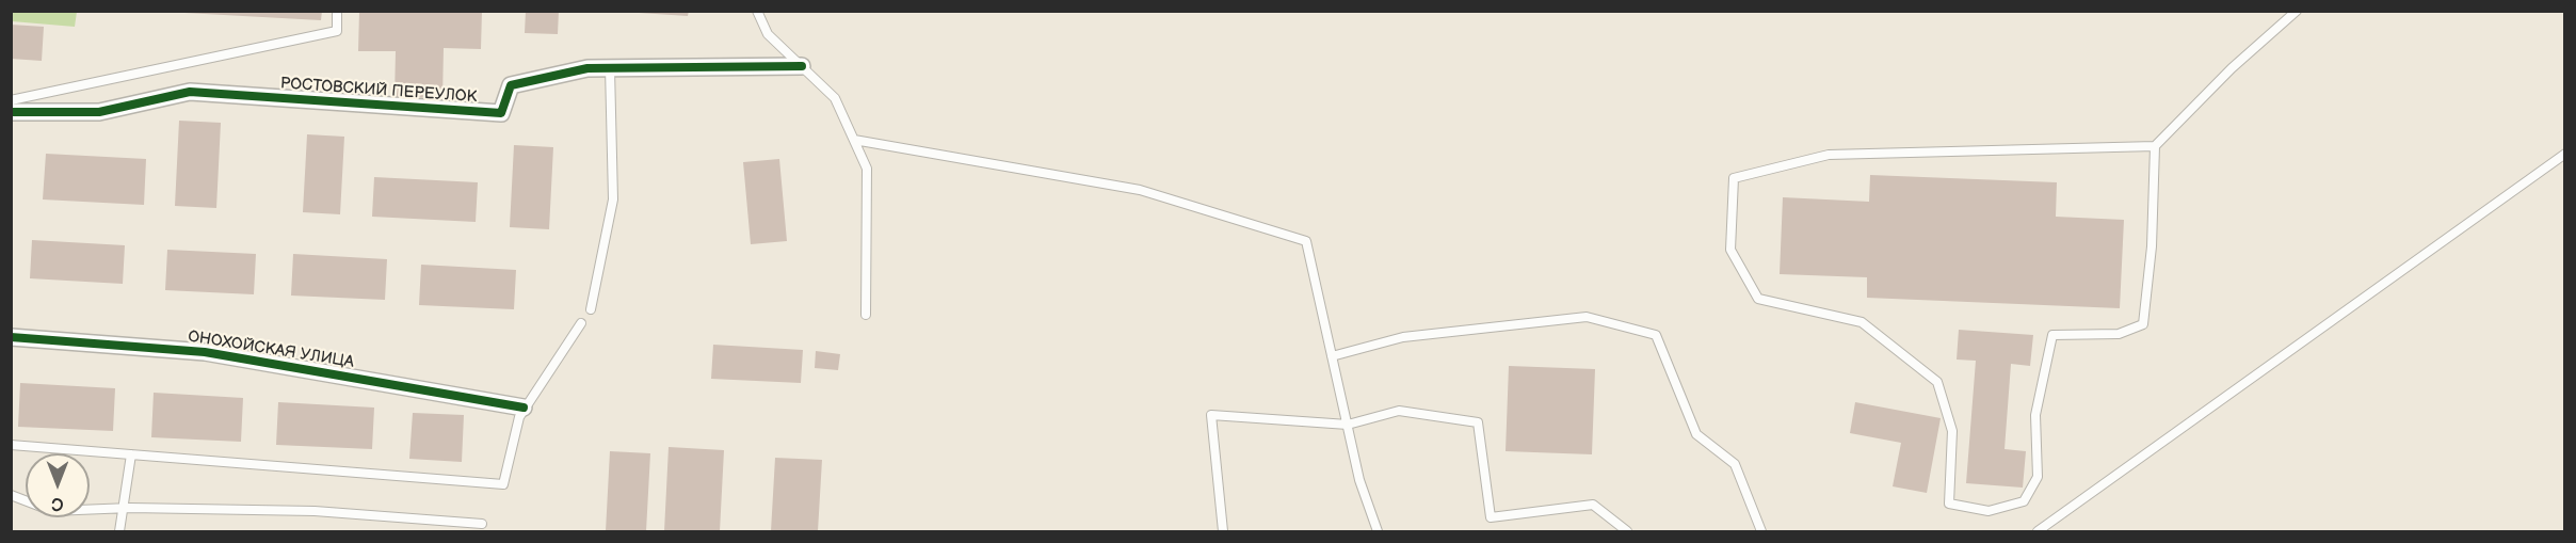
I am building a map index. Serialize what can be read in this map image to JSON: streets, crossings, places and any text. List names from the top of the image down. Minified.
{"streets":{"street":["РОСТОВСКИЙ ПЕРЕУЛОК","ОНОХОЙСКАЯ УЛИЦА"]},"north":"bottom"}
